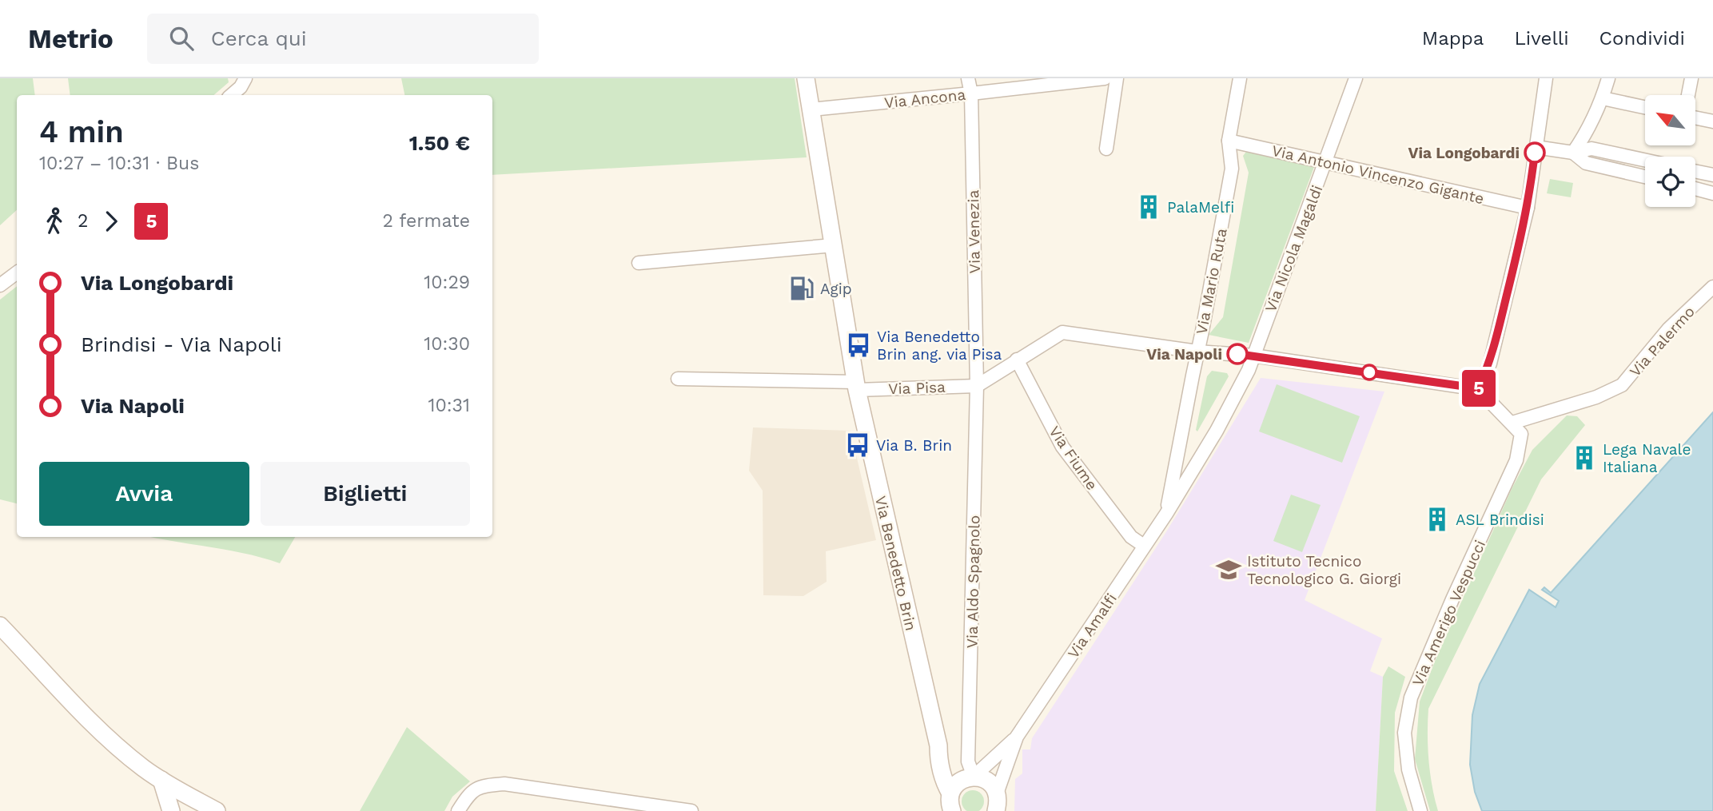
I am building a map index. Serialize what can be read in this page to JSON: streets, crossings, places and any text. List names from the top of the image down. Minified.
{"streets":{"street":["Via Ancona","Via Antonio Vincenzo Gigante","Via Venezia","Via Nicola Magaldi","Via Mario Ruta","Via Palermo","Via Pisa","Via Fiume","Via Benedetto Brin","Via Aldo Spagnolo","Via Amerigo Vespucci","Via Amalfi"]},"crossings":[["Via Ancona","Via Venezia"],["Via Ancona","Via Benedetto Brin"],["Via Antonio Vincenzo Gigante","Via Nicola Magaldi"],["Via Antonio Vincenzo Gigante","Via Mario Ruta"],["Via Venezia","Via Pisa"],["Via Venezia","Via Aldo Spagnolo"],["Via Nicola Magaldi","Via Amalfi"],["Via Mario Ruta","Via Amalfi"],["Via Palermo","Via Amerigo Vespucci"],["Via Pisa","Via Benedetto Brin"],["Via Pisa","Via Aldo Spagnolo"],["Via Fiume","Via Amalfi"],["Via Benedetto Brin","Via Aldo Spagnolo"],["Via Benedetto Brin","Via Amalfi"],["Via Aldo Spagnolo","Via Amalfi"]],"places":{"other":["Via Longobardi","Via Napoli"],"building":["PalaMelfi","Lega Navale Italiana","ASL Brindisi"],"fuel station":["Agip"],"bus stop":["Via Benedetto Brin ang. via Pisa","Via B. Brin"],"school or university":["Istituto Tecnico Tecnologico G. Giorgi"]},"lines":["bus line 5"],"north":"top left","page":{"header":"Metrio","search":"Cerca qui","nav":["Mappa","Livelli","Condividi"],"on_map":"5","heading":["4 min","10:27 – 10:31 · Bus","1.50 €"],"legs":["2","5","2 fermate"],"list":[{"name":"Via Longobardi","value":"10:29"},{"name":"Brindisi - Via Napoli","value":"10:30"},{"name":"Via Napoli","value":"10:31"}],"buttons":["Avvia","Biglietti"]}}
